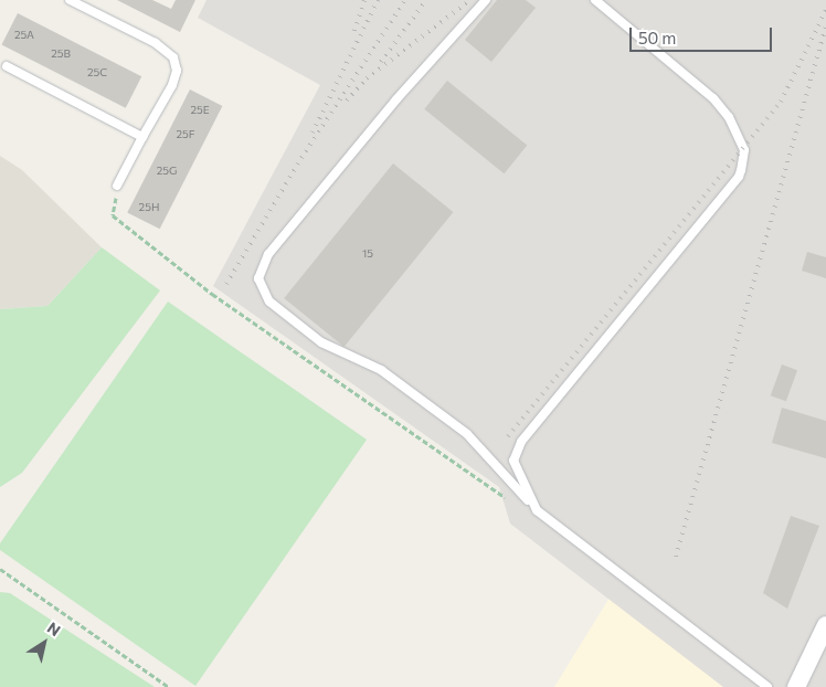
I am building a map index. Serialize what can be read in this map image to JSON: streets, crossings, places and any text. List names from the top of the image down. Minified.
{"house_numbers":["25A","25B","25C","25E","25F","25G","25H","15"],"scale_bar":"50 m","north":"top right"}
